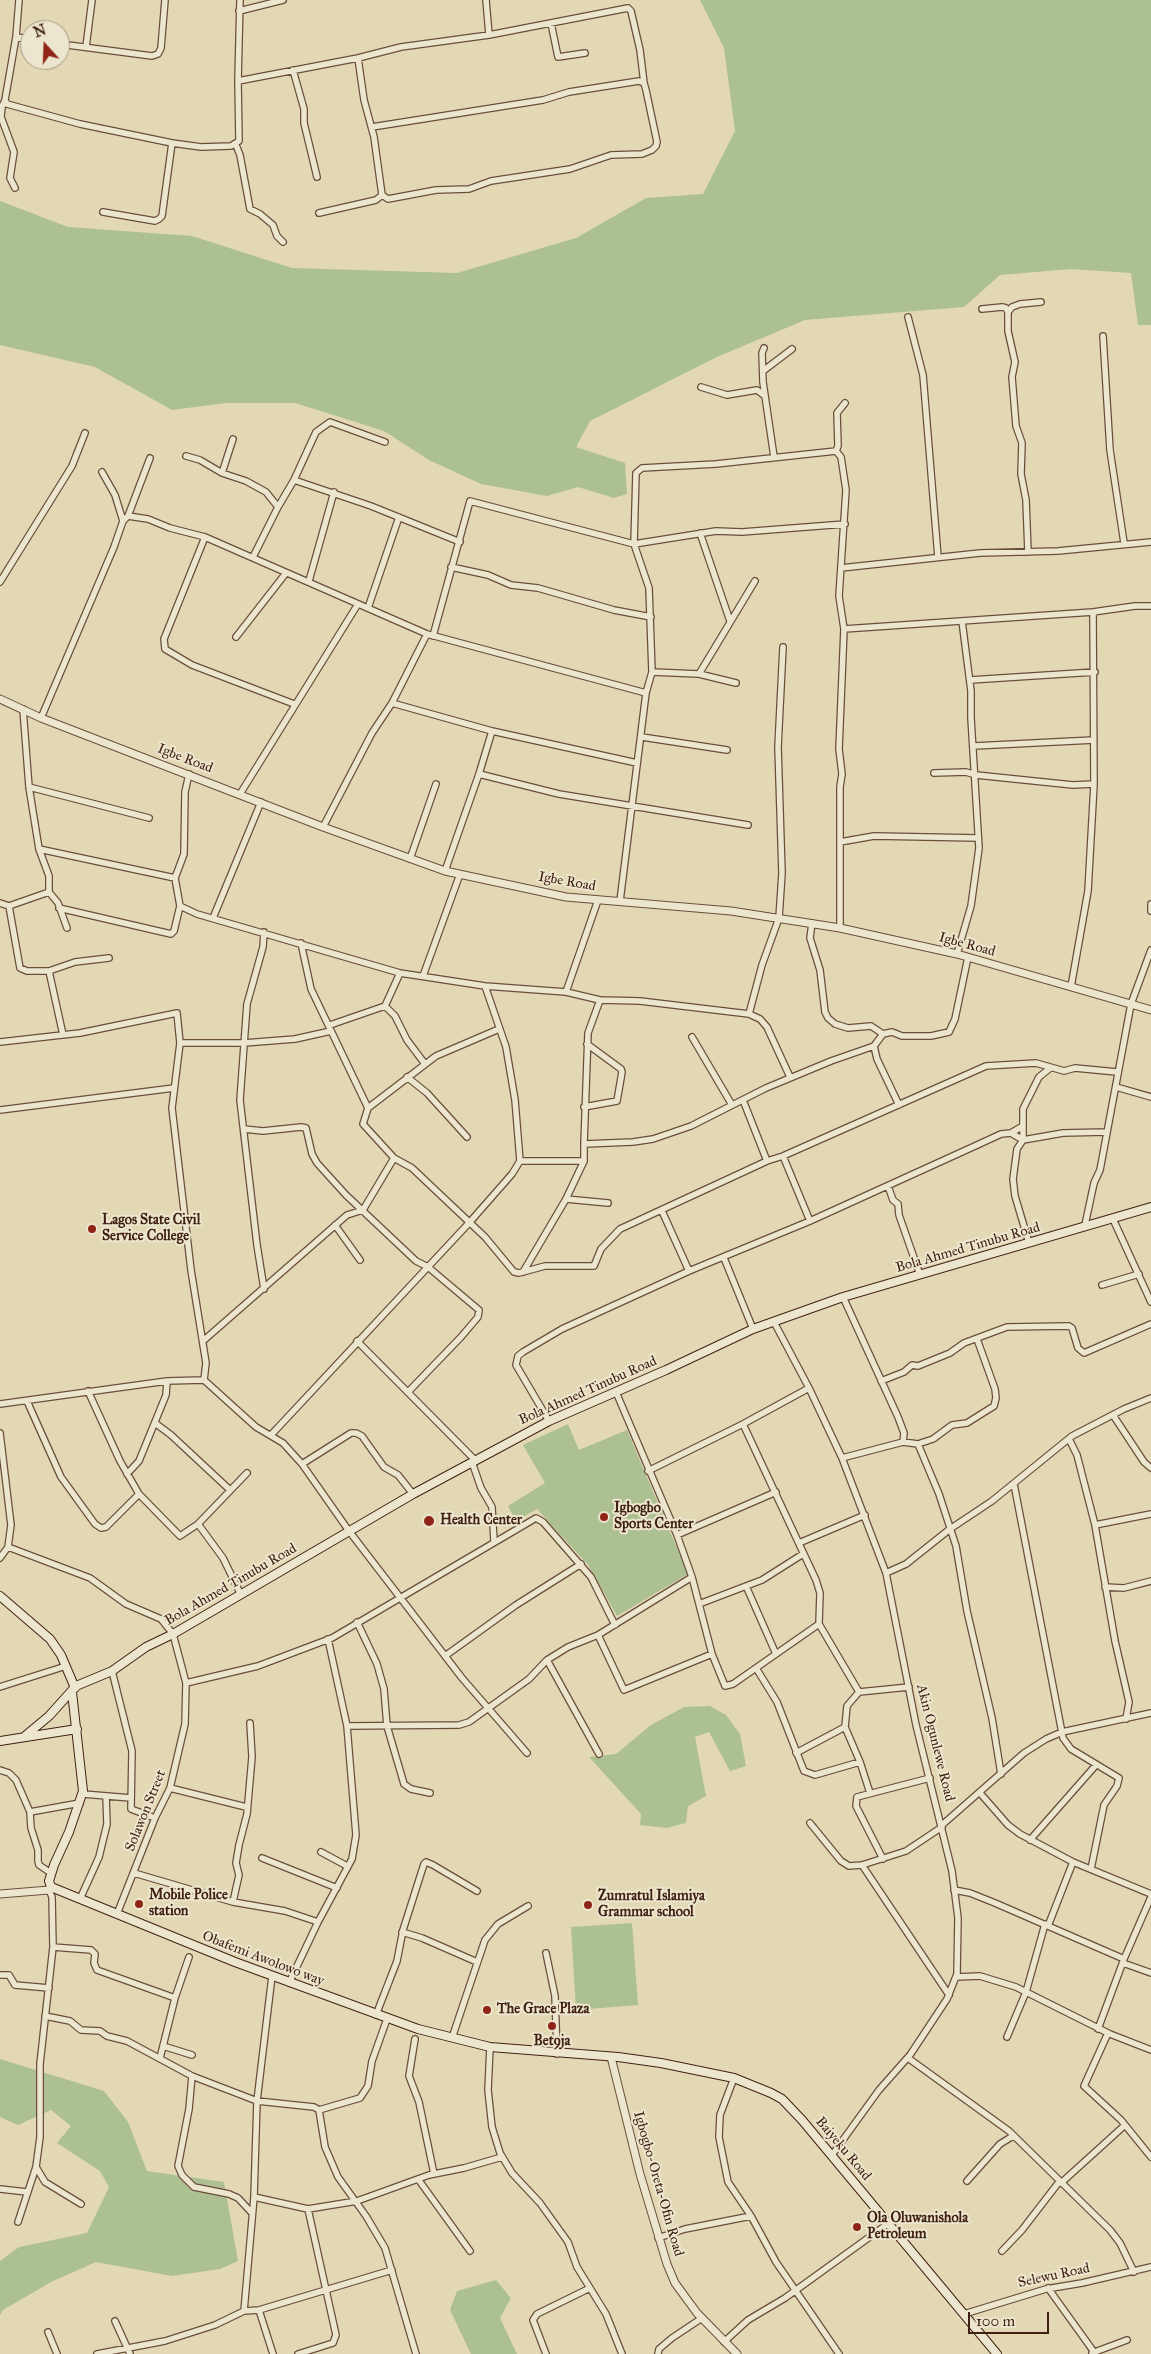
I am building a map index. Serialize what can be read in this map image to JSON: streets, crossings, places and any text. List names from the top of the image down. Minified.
{"streets":{"main road":["Bola Ahmed Tinubu Road","Obafemi Awolowo way","Baiyeku Road"],"street":["Igbe Road","Akin Ogunlewe Road","Solawon Street","Igbogbo-Oreta-Ofin Road","Selewu Road"]},"crossings":[["Bola Ahmed Tinubu Road","Akin Ogunlewe Road"],["Bola Ahmed Tinubu Road","Solawon Street"],["Akin Ogunlewe Road","Baiyeku Road"],["Solawon Street","Obafemi Awolowo way"],["Obafemi Awolowo way","Baiyeku Road"],["Obafemi Awolowo way","Igbogbo-Oreta-Ofin Road"],["Baiyeku Road","Igbogbo-Oreta-Ofin Road"],["Baiyeku Road","Selewu Road"]],"places":["Lagos State Civil Service College","Igbogbo Sports Center","Health Center","Mobile Police station","Zumratul Islamiya Grammar school","The Grace Plaza","Bet9ja","Ola Oluwanishola Petroleum"],"scale_bar":"100 m","north":"top"}
